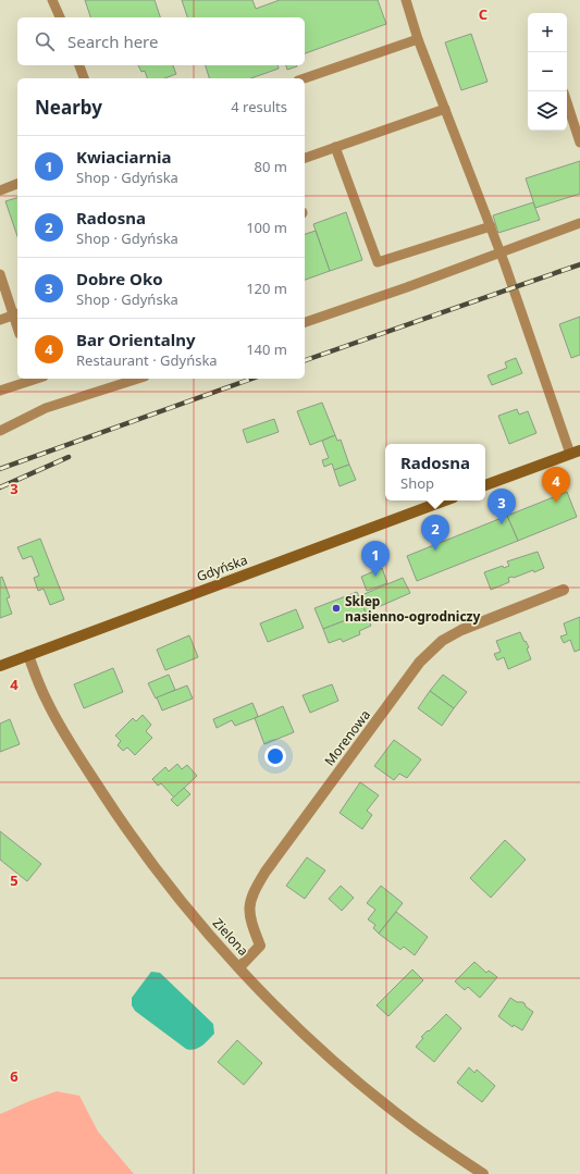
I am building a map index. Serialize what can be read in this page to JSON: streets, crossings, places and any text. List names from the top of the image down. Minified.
{"streets":{"main road":["Gdyńska"],"street":["Morenowa","Zielona"]},"crossings":[["Gdyńska","Zielona"],["Morenowa","Zielona"]],"places":["Sklep nasienno-ogrodniczy"],"page":{"map_buttons":["+","−"],"search":"Search here","heading":["Nearby","4 results"],"list":[{"mark":"1","name":"Kwiaciarnia","note":"Shop · Gdyńska","value":"80 m"},{"mark":"2","name":"Radosna","note":"Shop · Gdyńska","value":"100 m"},{"mark":"3","name":"Dobre Oko","note":"Shop · Gdyńska","value":"120 m"},{"mark":"4","name":"Bar Orientalny","note":"Restaurant · Gdyńska","value":"140 m"}],"popup":["Radosna","Shop"],"pins":["4","3","2","1"]},"grid":{"columns":["C"],"rows":["3","4","5","6"]}}
